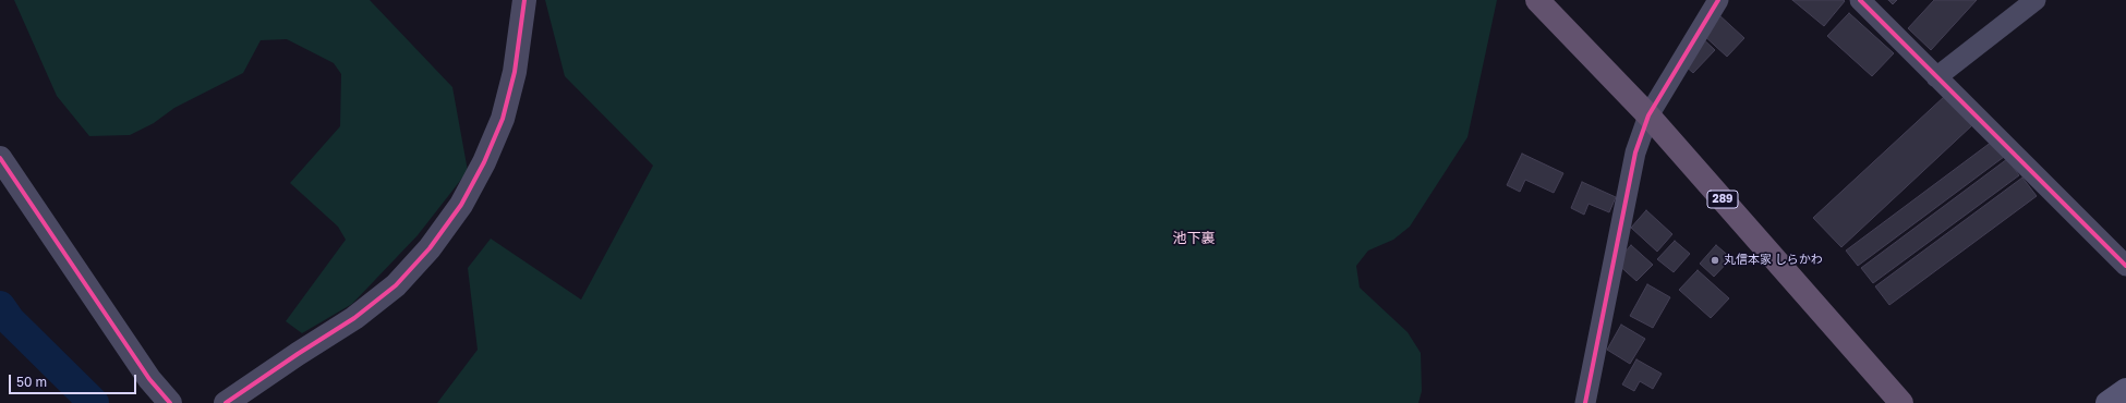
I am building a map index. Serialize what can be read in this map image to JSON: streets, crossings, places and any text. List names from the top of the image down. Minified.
{"streets":{"highway":["289"]},"districts":["池下裏"],"places":["丸信本家 しらかわ"],"scale_bar":"50 m"}
